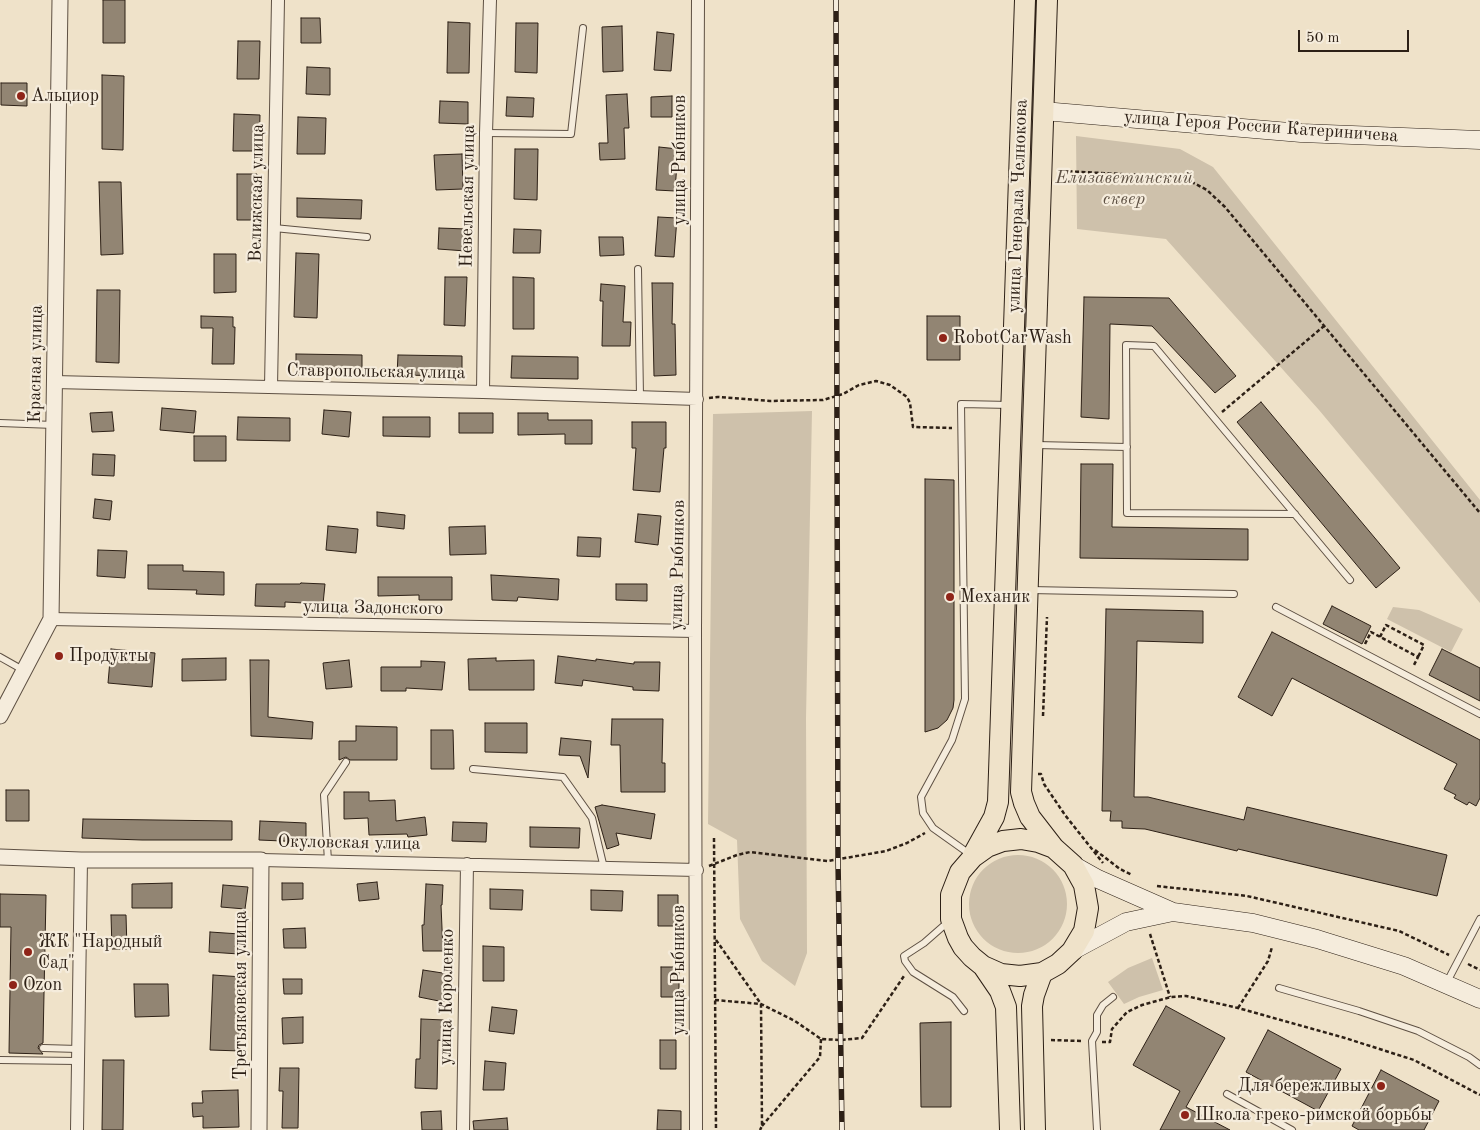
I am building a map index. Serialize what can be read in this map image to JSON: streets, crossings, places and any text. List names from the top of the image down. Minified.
{"streets":{"main road":["улица Героя России Катериничева","улица Генерала Челнокова"],"street":["улица Рыбников","Велижская улица","Невельская улица","Красная улица","Ставропольская улица","улица Задонского","Окуловская улица","Третьяковская улица","улица Короленко"]},"crossings":[["улица Героя России Катериничева","улица Генерала Челнокова"],["улица Рыбников","Ставропольская улица"],["улица Рыбников","улица Задонского"],["улица Рыбников","Окуловская улица"],["Велижская улица","Ставропольская улица"],["Невельская улица","Ставропольская улица"],["Красная улица","Ставропольская улица"],["Красная улица","улица Задонского"],["Окуловская улица","Третьяковская улица"],["Окуловская улица","улица Короленко"]],"parks":["Елизаветинский сквер"],"places":["Альциор","RobotCarWash","Механик","Продукты","ЖК \"Народный Сад\"","Ozon","Для бережливых","Школа греко-римской борьбы"],"scale_bar":"50 m"}
